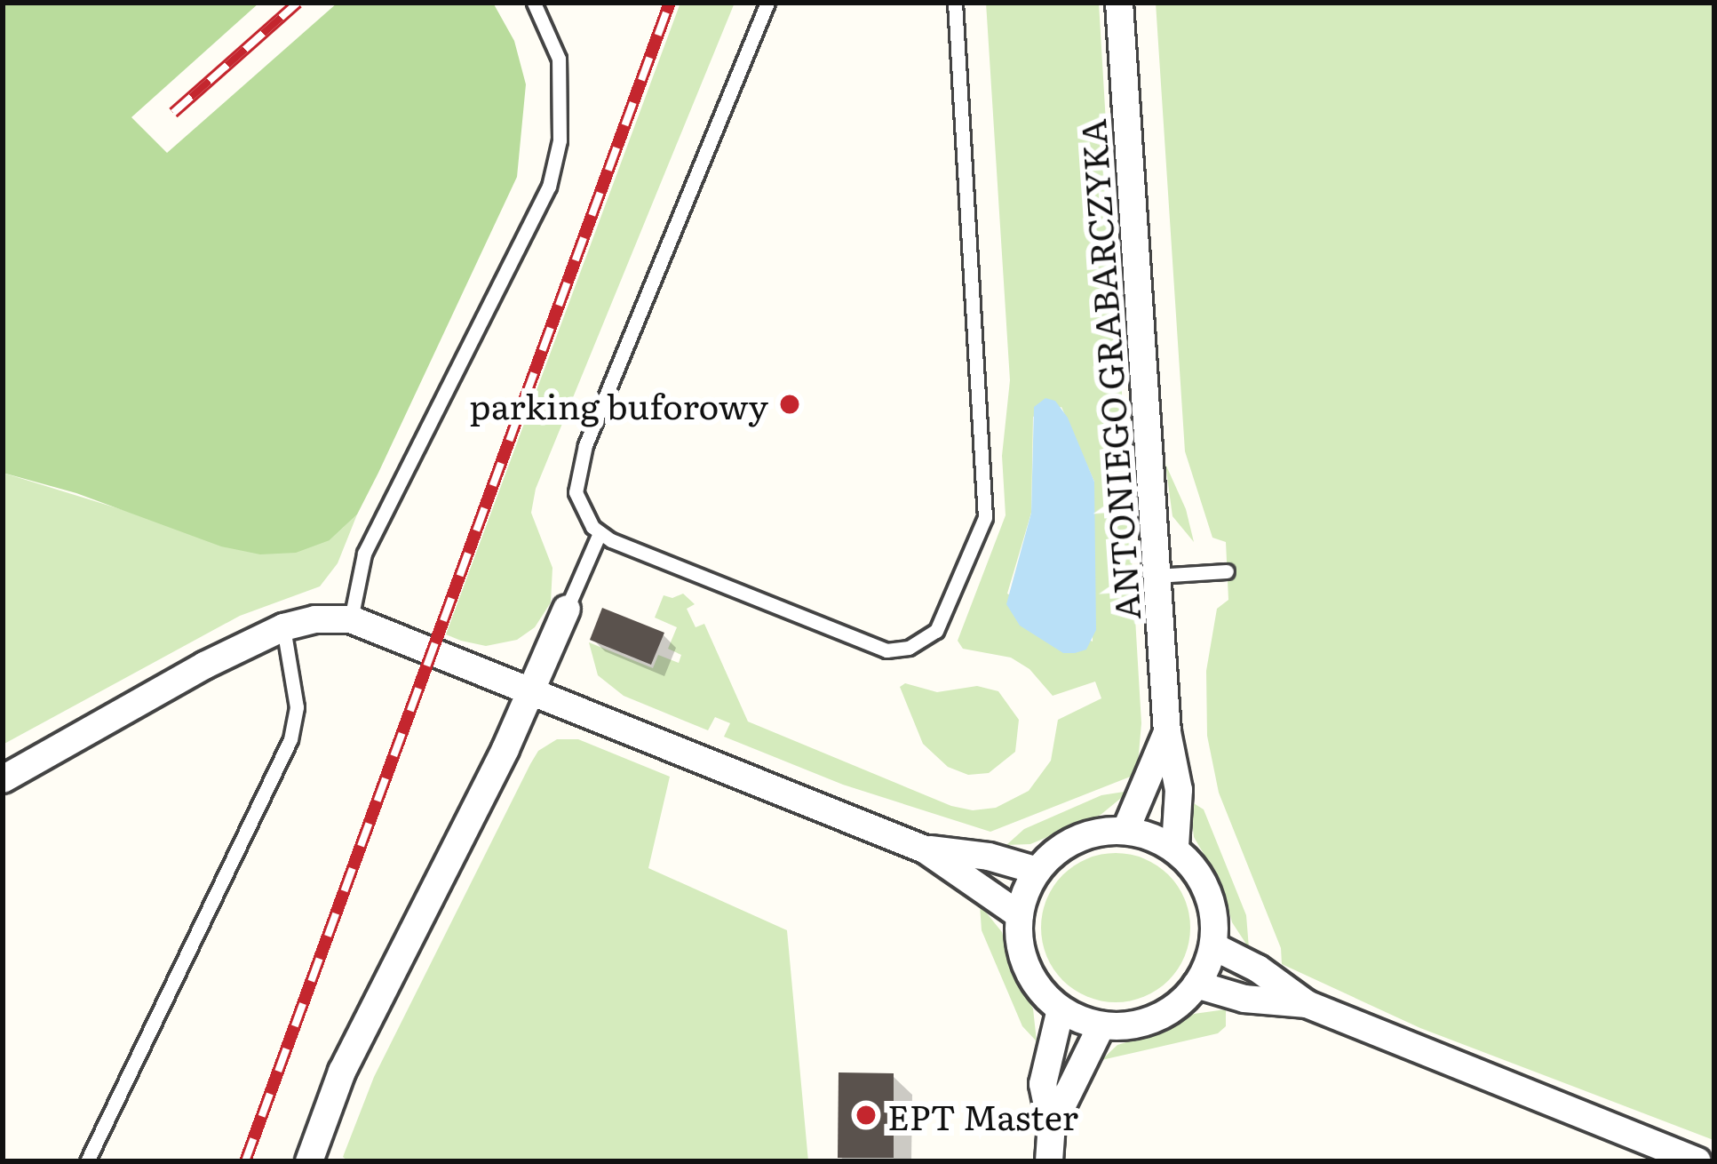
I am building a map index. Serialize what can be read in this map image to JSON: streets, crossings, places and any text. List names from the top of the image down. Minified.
{"streets":{"street":["ANTONIEGO GRABARCZYKA"]},"places":["parking buforowy","EPT Master"]}
